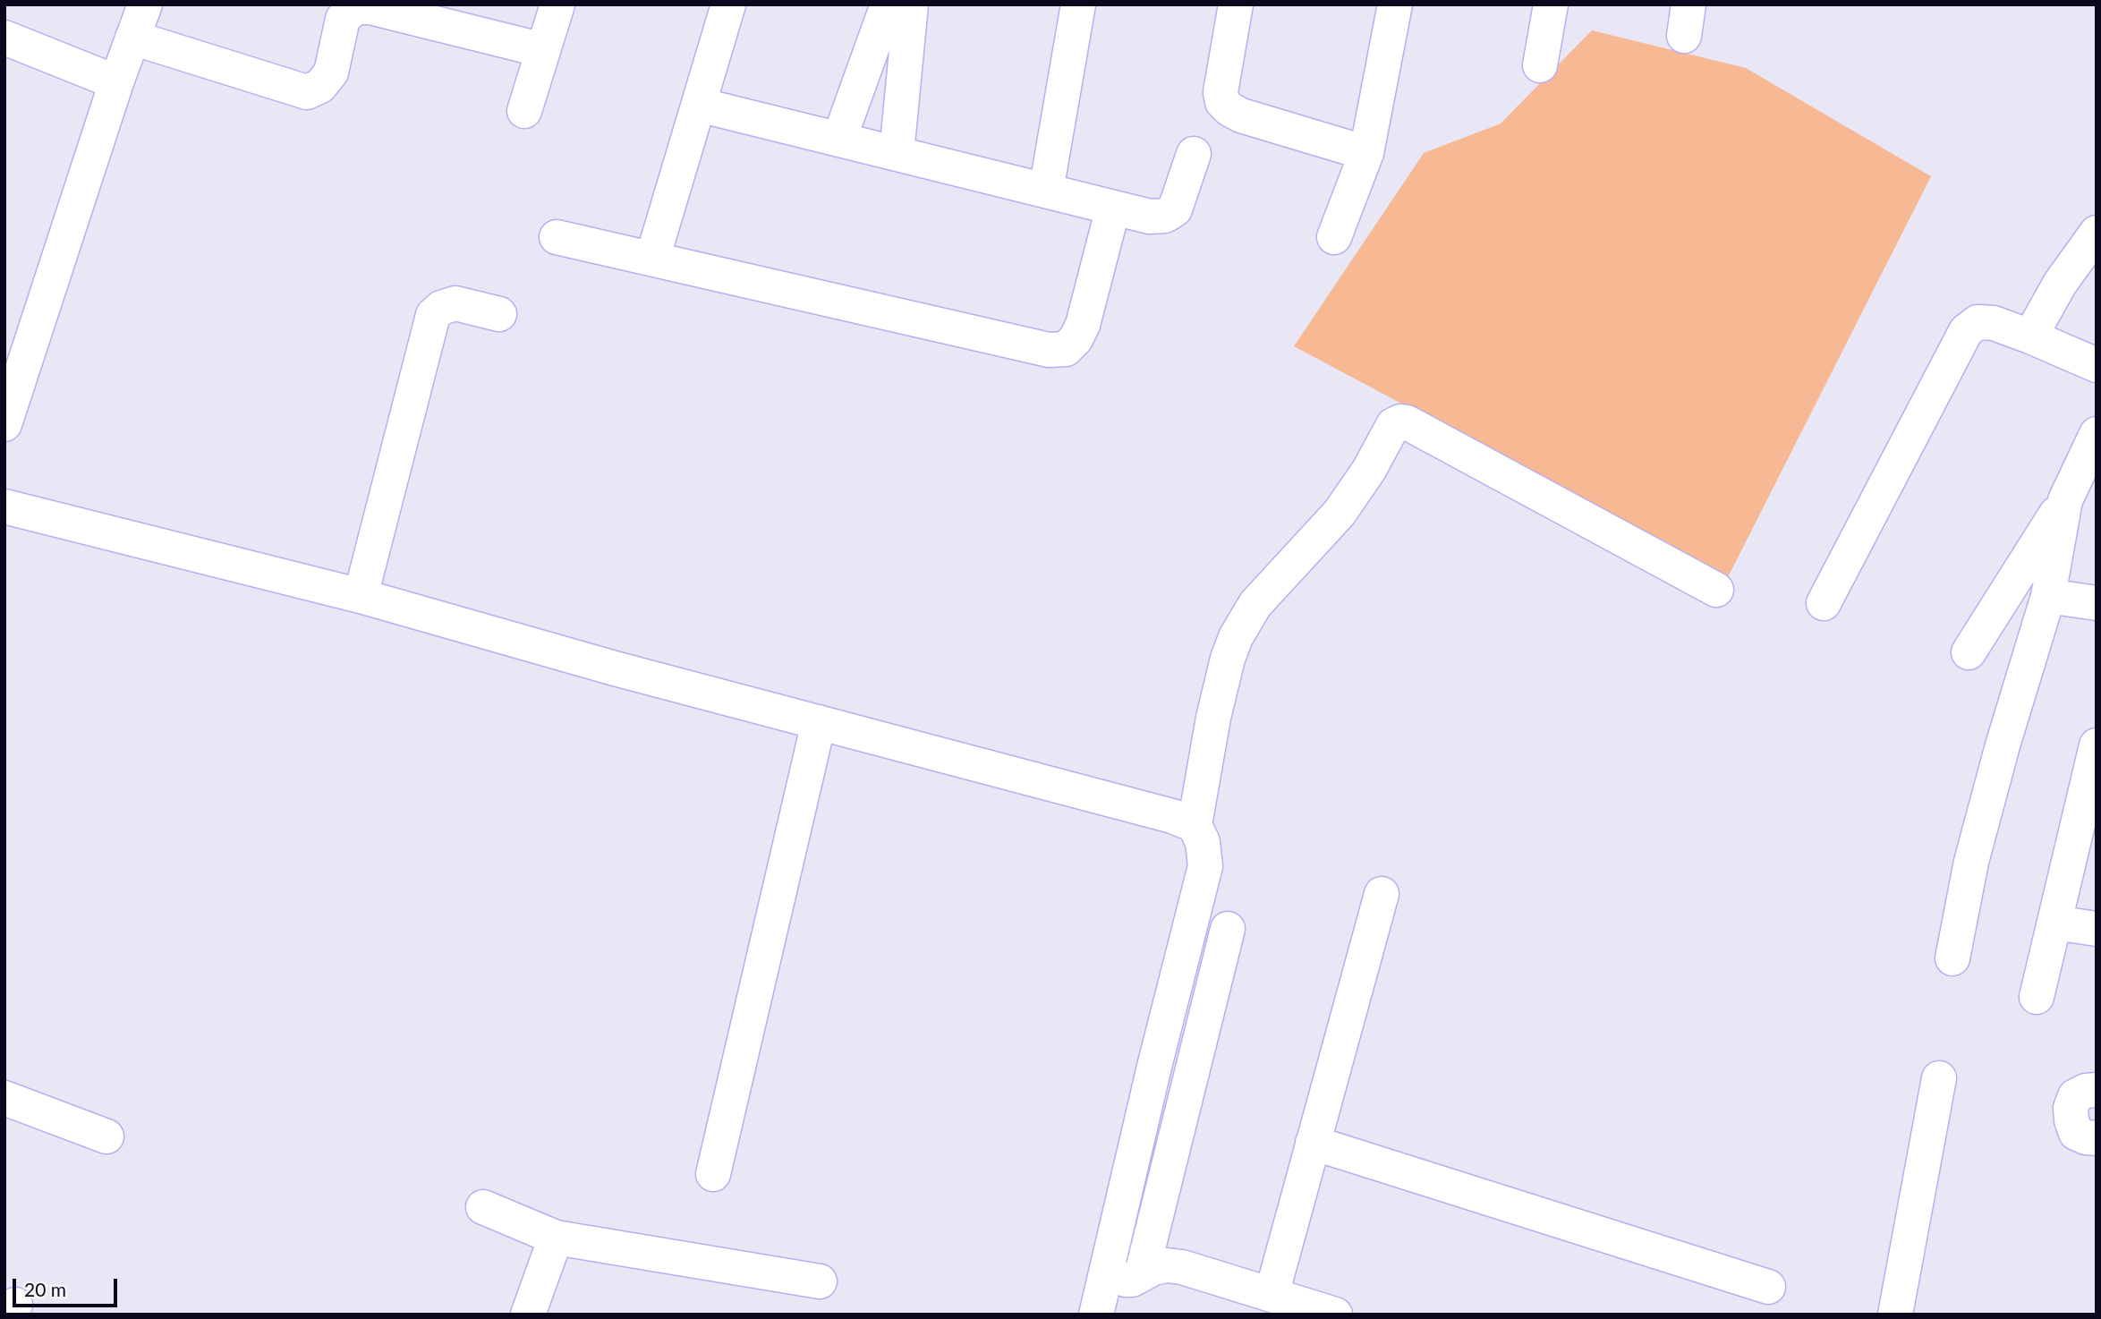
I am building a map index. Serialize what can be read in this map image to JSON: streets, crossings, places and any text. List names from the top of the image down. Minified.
{"scale_bar":"20 m"}
